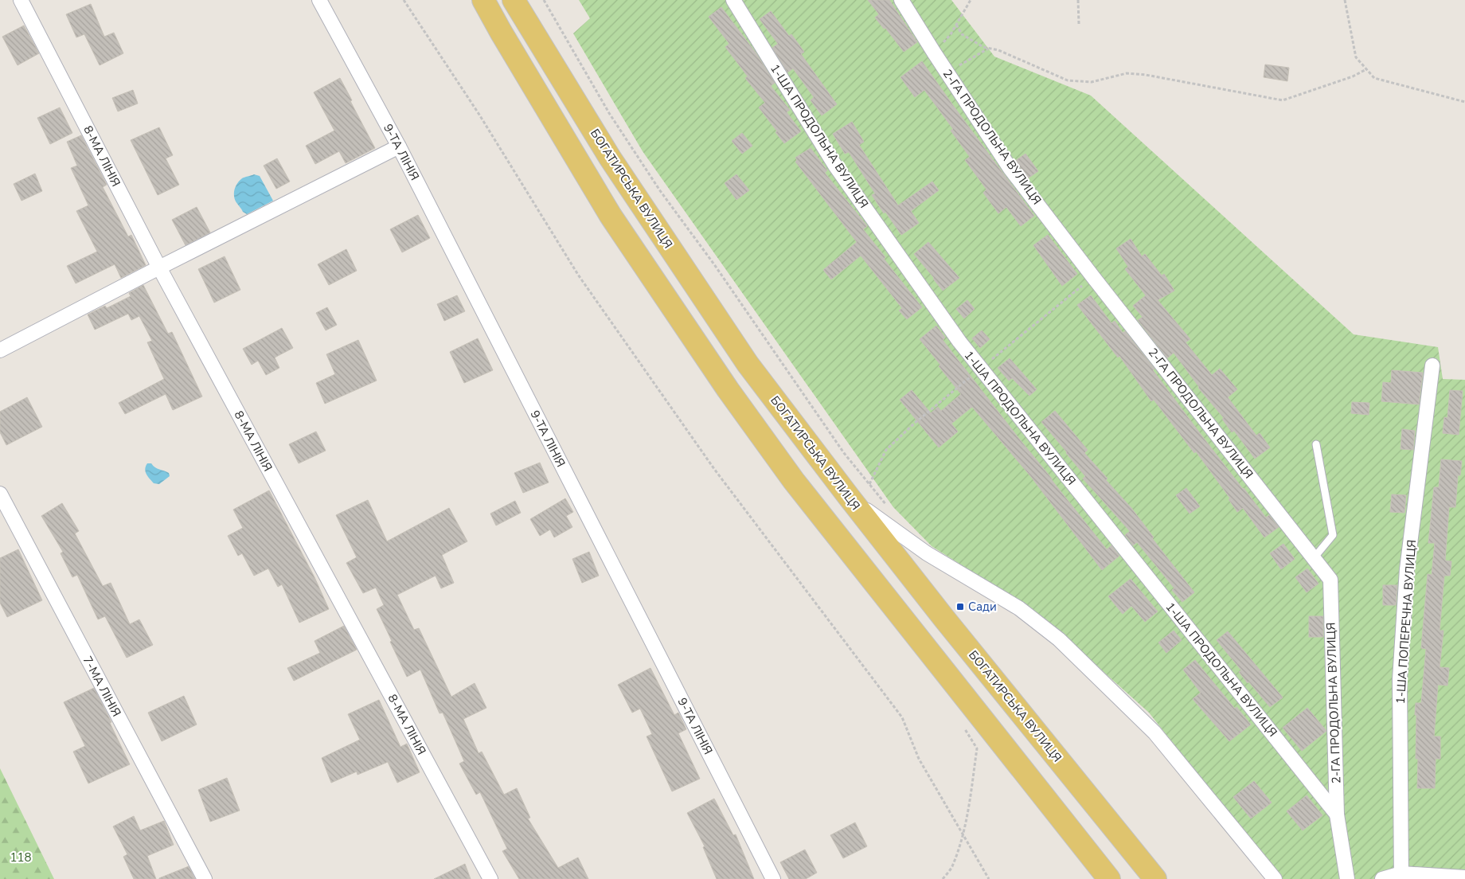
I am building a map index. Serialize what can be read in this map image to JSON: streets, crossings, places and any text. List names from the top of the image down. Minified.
{"streets":{"main road":["БОГАТИРСЬКА ВУЛИЦЯ"],"street":["1-ША ПРОДОЛЬНА ВУЛИЦЯ","2-ГА ПРОДОЛЬНА ВУЛИЦЯ","9-ТА ЛІНІЯ","8-МА ЛІНІЯ","1-ША ПОПЕРЕЧНА ВУЛИЦЯ","7-МА ЛІНІЯ"]},"crossings":[["1-ША ПРОДОЛЬНА ВУЛИЦЯ","2-ГА ПРОДОЛЬНА ВУЛИЦЯ"]],"parks":["118"],"places":{"transit":["Сади"]}}
